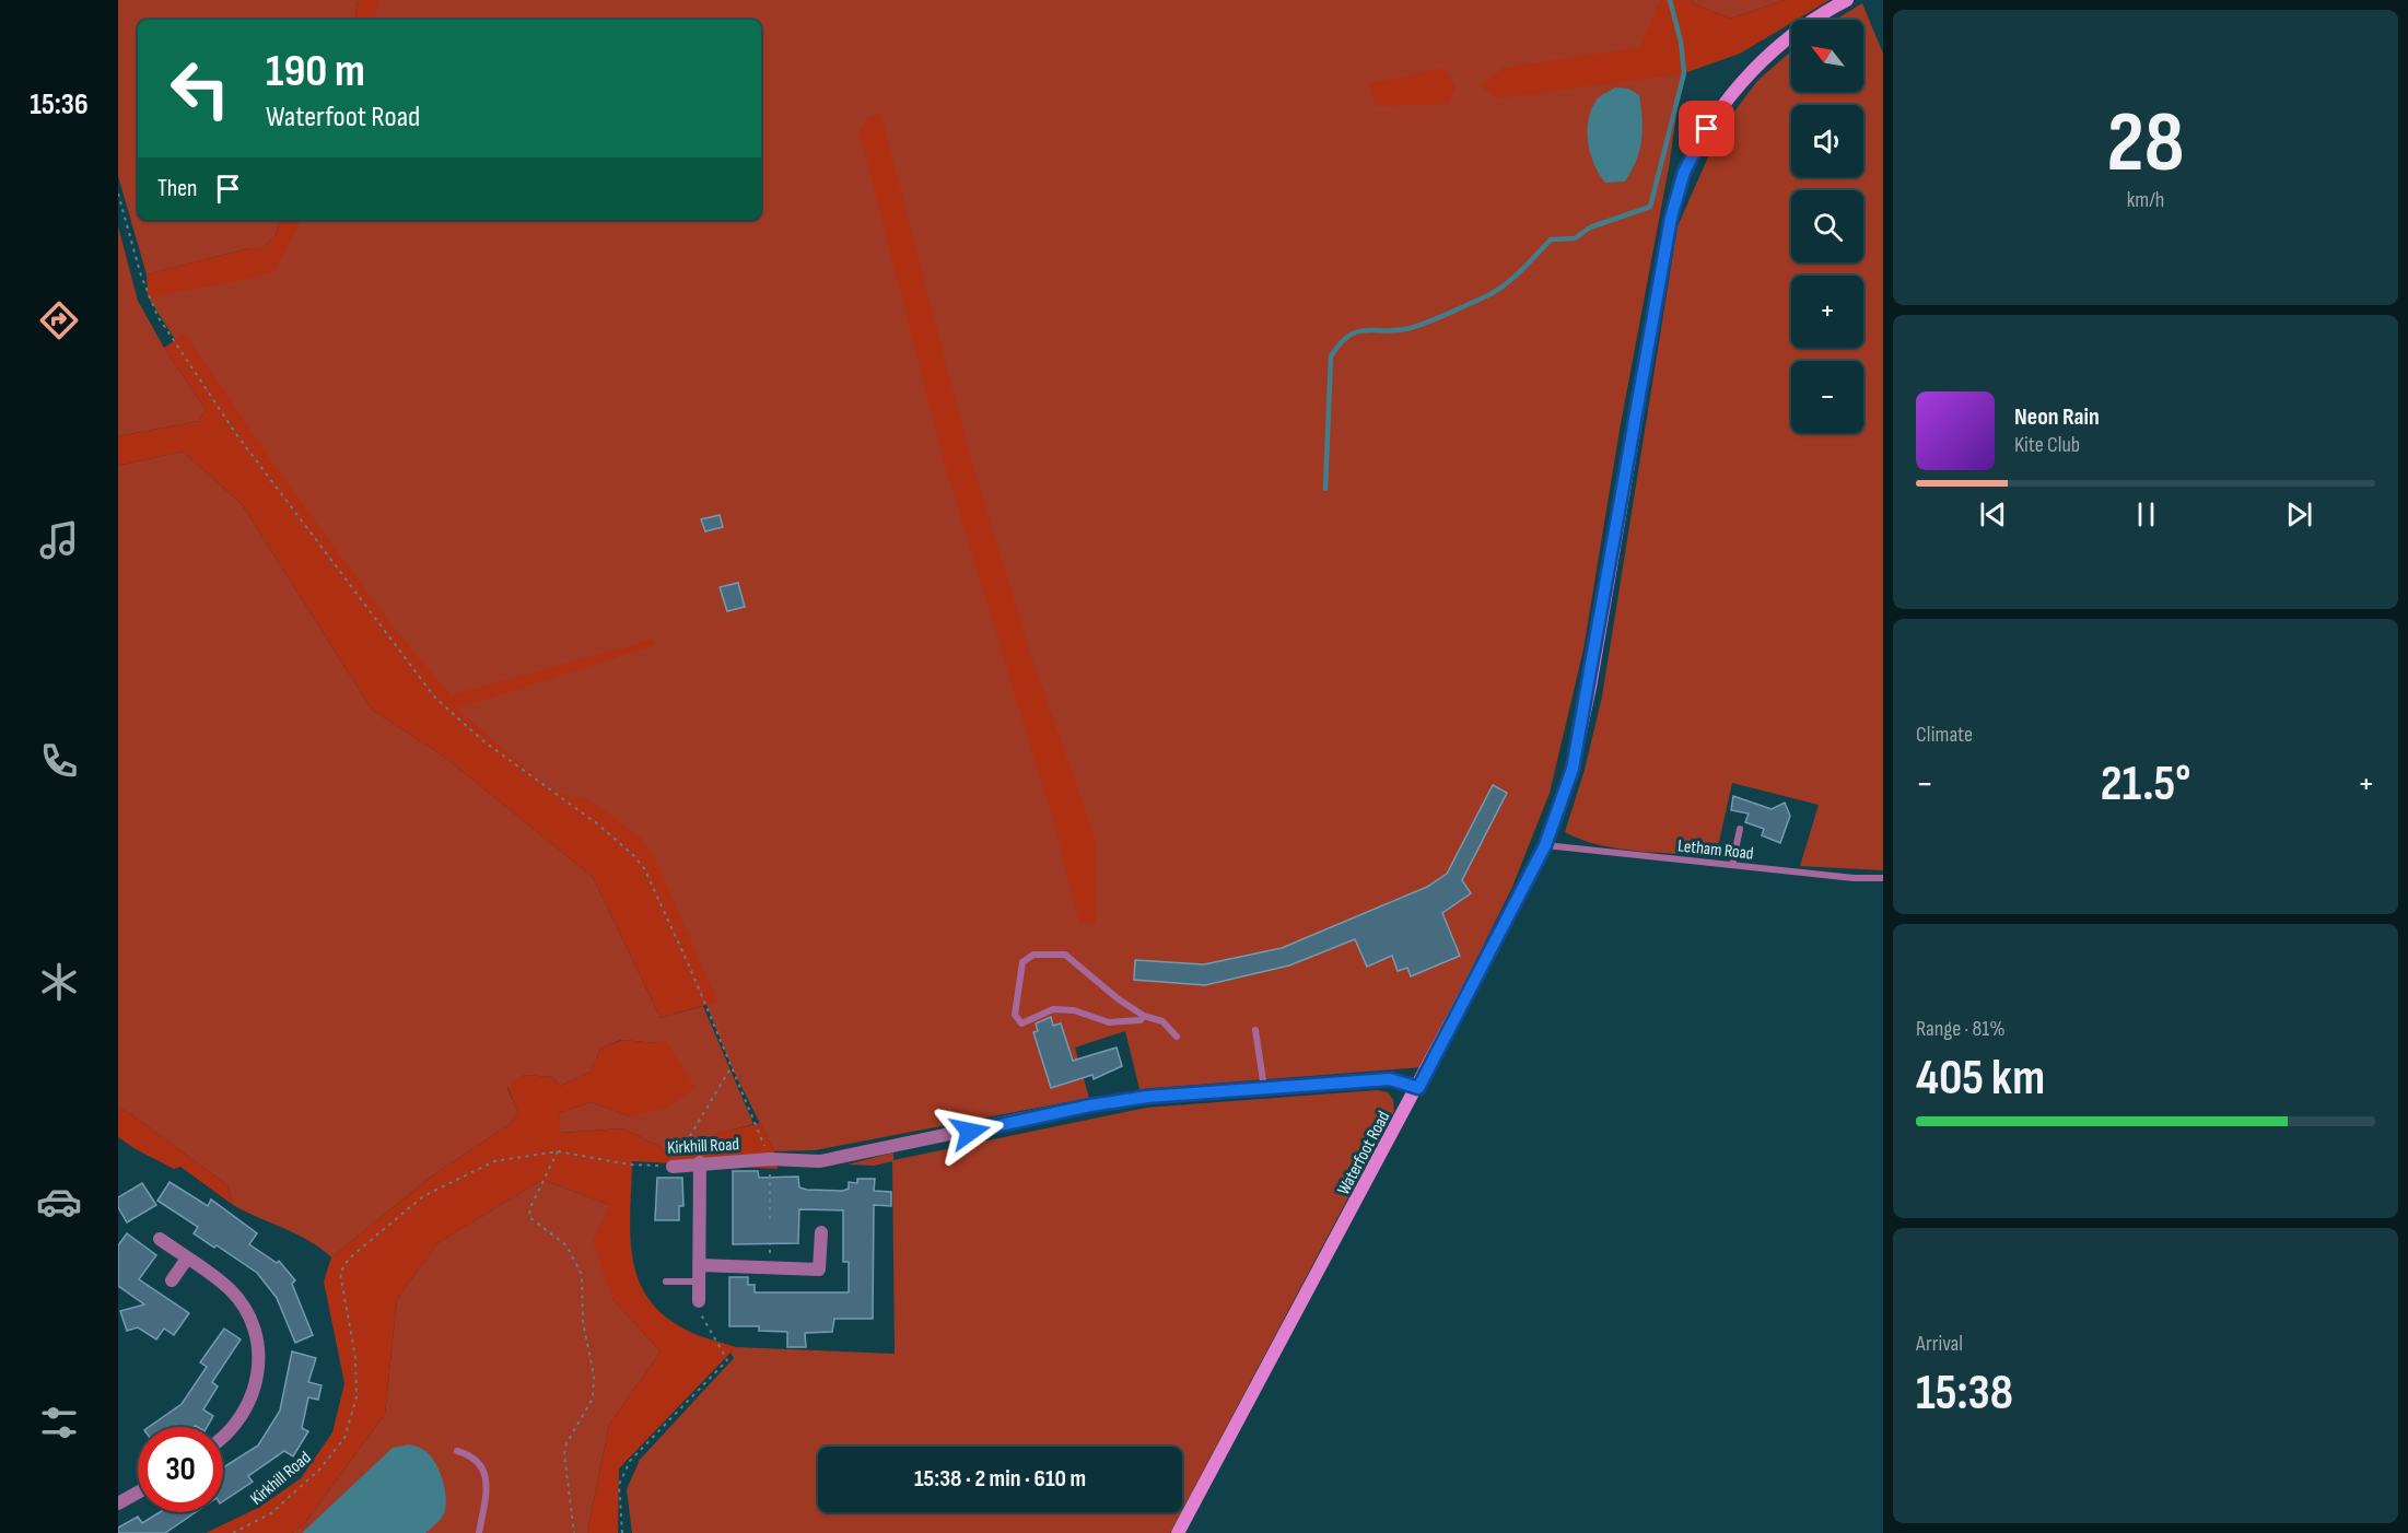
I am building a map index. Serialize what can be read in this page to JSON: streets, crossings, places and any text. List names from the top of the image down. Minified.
{"streets":{"street":["Kirkhill Road","Waterfoot Road"],"lane":["Letham Road"]},"crossings":[["Letham Road","Waterfoot Road"],["Kirkhill Road","Waterfoot Road"]],"north":"top left","page":{"tabs":"15:36","tile":[["28","km/h"],"Climate",["Range · 81%","405 km"],["Arrival","15:38"]],"map_buttons":["+","−"],"turn":["190 m","Waterfoot Road"],"then":"Then","song":["Neon Rain","Kite Club"],"heat":["−","21.5°","+"],"limit":"30","trip":"15:38 · 2 min · 610 m"}}
